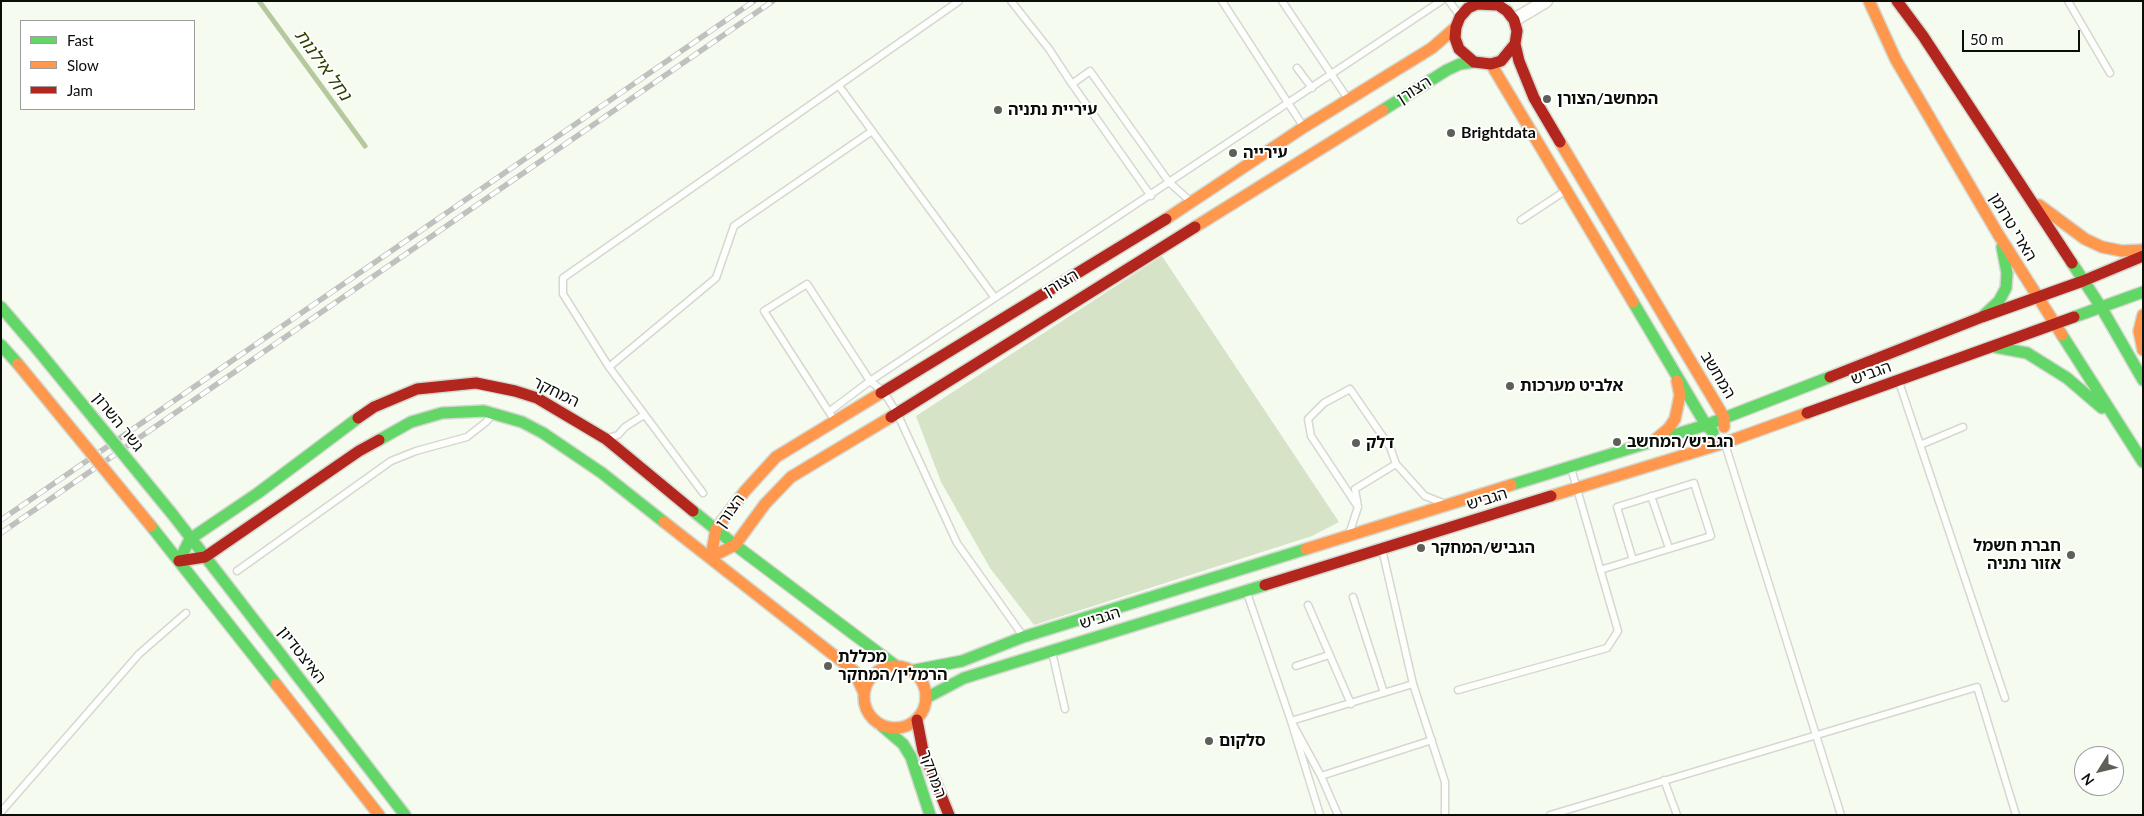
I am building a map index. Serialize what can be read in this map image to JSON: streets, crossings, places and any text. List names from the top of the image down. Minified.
{"streets":{"street":["הצורן","הארי טרומן","הגביש","המחשב","המחקר","גשר השרון","האיצטדיון"]},"crossings":[["הצורן","המחשב"],["הצורן","המחקר"],["הארי טרומן","הגביש"],["הגביש","המחשב"],["הגביש","המחקר"],["המחקר","האיצטדיון"],["גשר השרון","האיצטדיון"]],"water":["נחל אילנות"],"places":["המחשב/הצורן","עיריית נתניה","Brightdata","עירייה","אלביט מערכות","הגביש/המחשב","דלק","הגביש/המחקר","חברת חשמל אזור נתניה","מכללת הרמלין/המחקר","סלקום"],"legend":["Fast","Slow","Jam"],"scale_bar":"50 m","north":"bottom left"}
